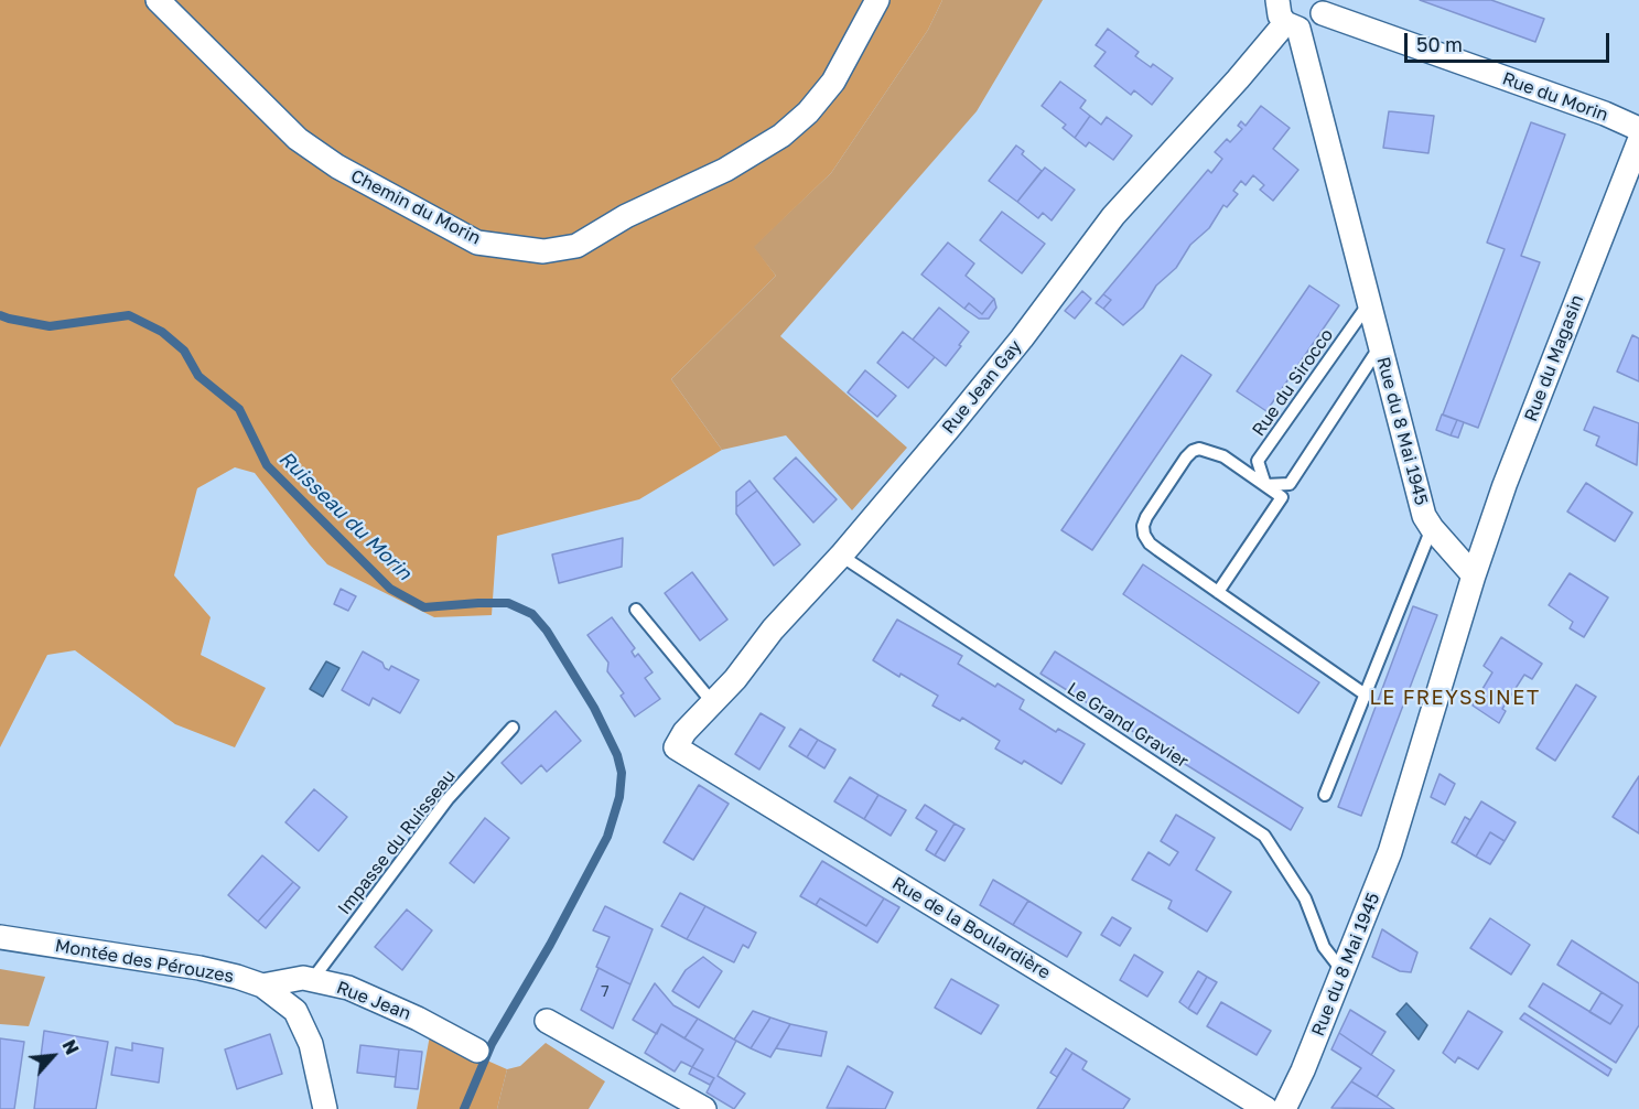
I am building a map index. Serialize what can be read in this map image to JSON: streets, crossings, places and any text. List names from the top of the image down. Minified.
{"streets":{"street":["Rue du Morin","Chemin du Morin","Rue du Magasin","Rue Jean Gay","Rue du 8 Mai 1945","Rue de la Boulardière","Montée des Pérouzes","Rue Jean"],"lane":["Rue du Sirocco","Le Grand Gravier","Impasse du Ruisseau"]},"crossings":[["Rue du Morin","Rue Jean Gay"],["Rue du Magasin","Rue du 8 Mai 1945"],["Rue du Sirocco","Rue du 8 Mai 1945"],["Rue Jean Gay","Rue du 8 Mai 1945"],["Rue Jean Gay","Le Grand Gravier"],["Rue Jean Gay","Rue de la Boulardière"],["Rue du 8 Mai 1945","Le Grand Gravier"],["Impasse du Ruisseau","Rue Jean"],["Montée des Pérouzes","Rue Jean"]],"districts":["LE FREYSSINET"],"water":["Ruisseau du Morin"],"house_numbers":["7"],"scale_bar":"50 m","north":"top right"}
